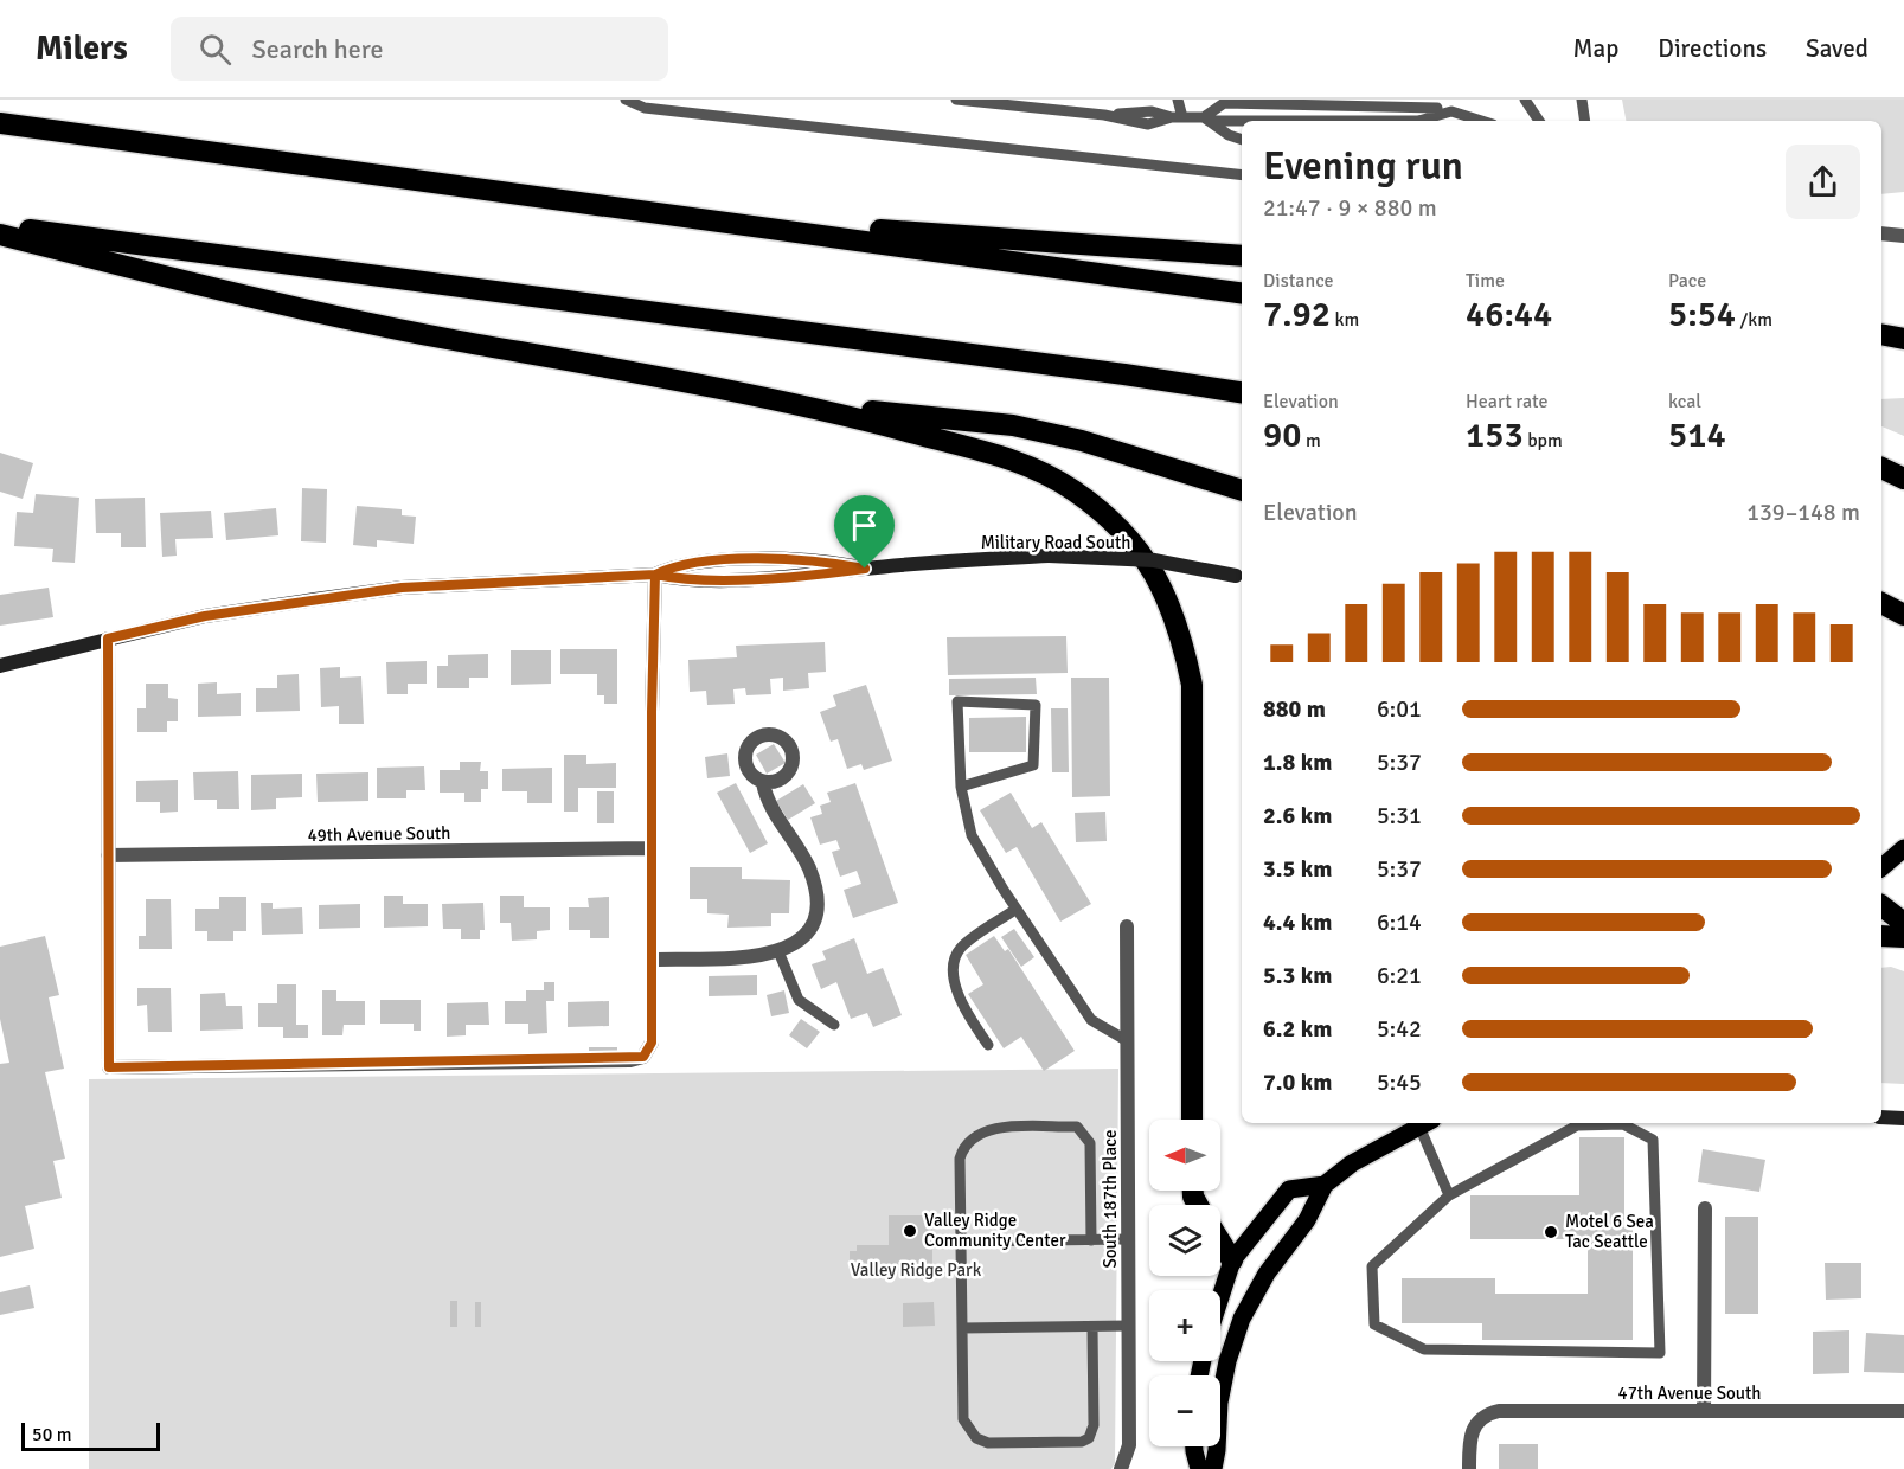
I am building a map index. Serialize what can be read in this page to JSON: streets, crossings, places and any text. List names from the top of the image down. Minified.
{"streets":{"main road":["Military Road South"],"street":["49th Avenue South","South 187th Place","47th Avenue South"]},"parks":["Valley Ridge Park"],"places":["Valley Ridge Community Center","Motel 6 Sea Tac Seattle"],"scale_bar":"50 m","north":"left","page":{"header":"Milers","search":"Search here","nav":["Map","Directions","Saved"],"heading":["Evening run","21:47 · 9 × 880 m"],"stats":[["Distance","7.92 km"],["Time","46:44"],["Pace","5:54 /km"],["Elevation","90 m"],["Heart rate","153 bpm"],["kcal","514"]],"chart":["Elevation","139–148 m"],"list":[{"name":"880 m","note":"6:01"},{"name":"1.8 km","note":"5:37"},{"name":"2.6 km","note":"5:31"},{"name":"3.5 km","note":"5:37"},{"name":"4.4 km","note":"6:14"},{"name":"5.3 km","note":"6:21"},{"name":"6.2 km","note":"5:42"},{"name":"7.0 km","note":"5:45"}],"map_buttons":["+","−"],"scale":"50 m"}}
